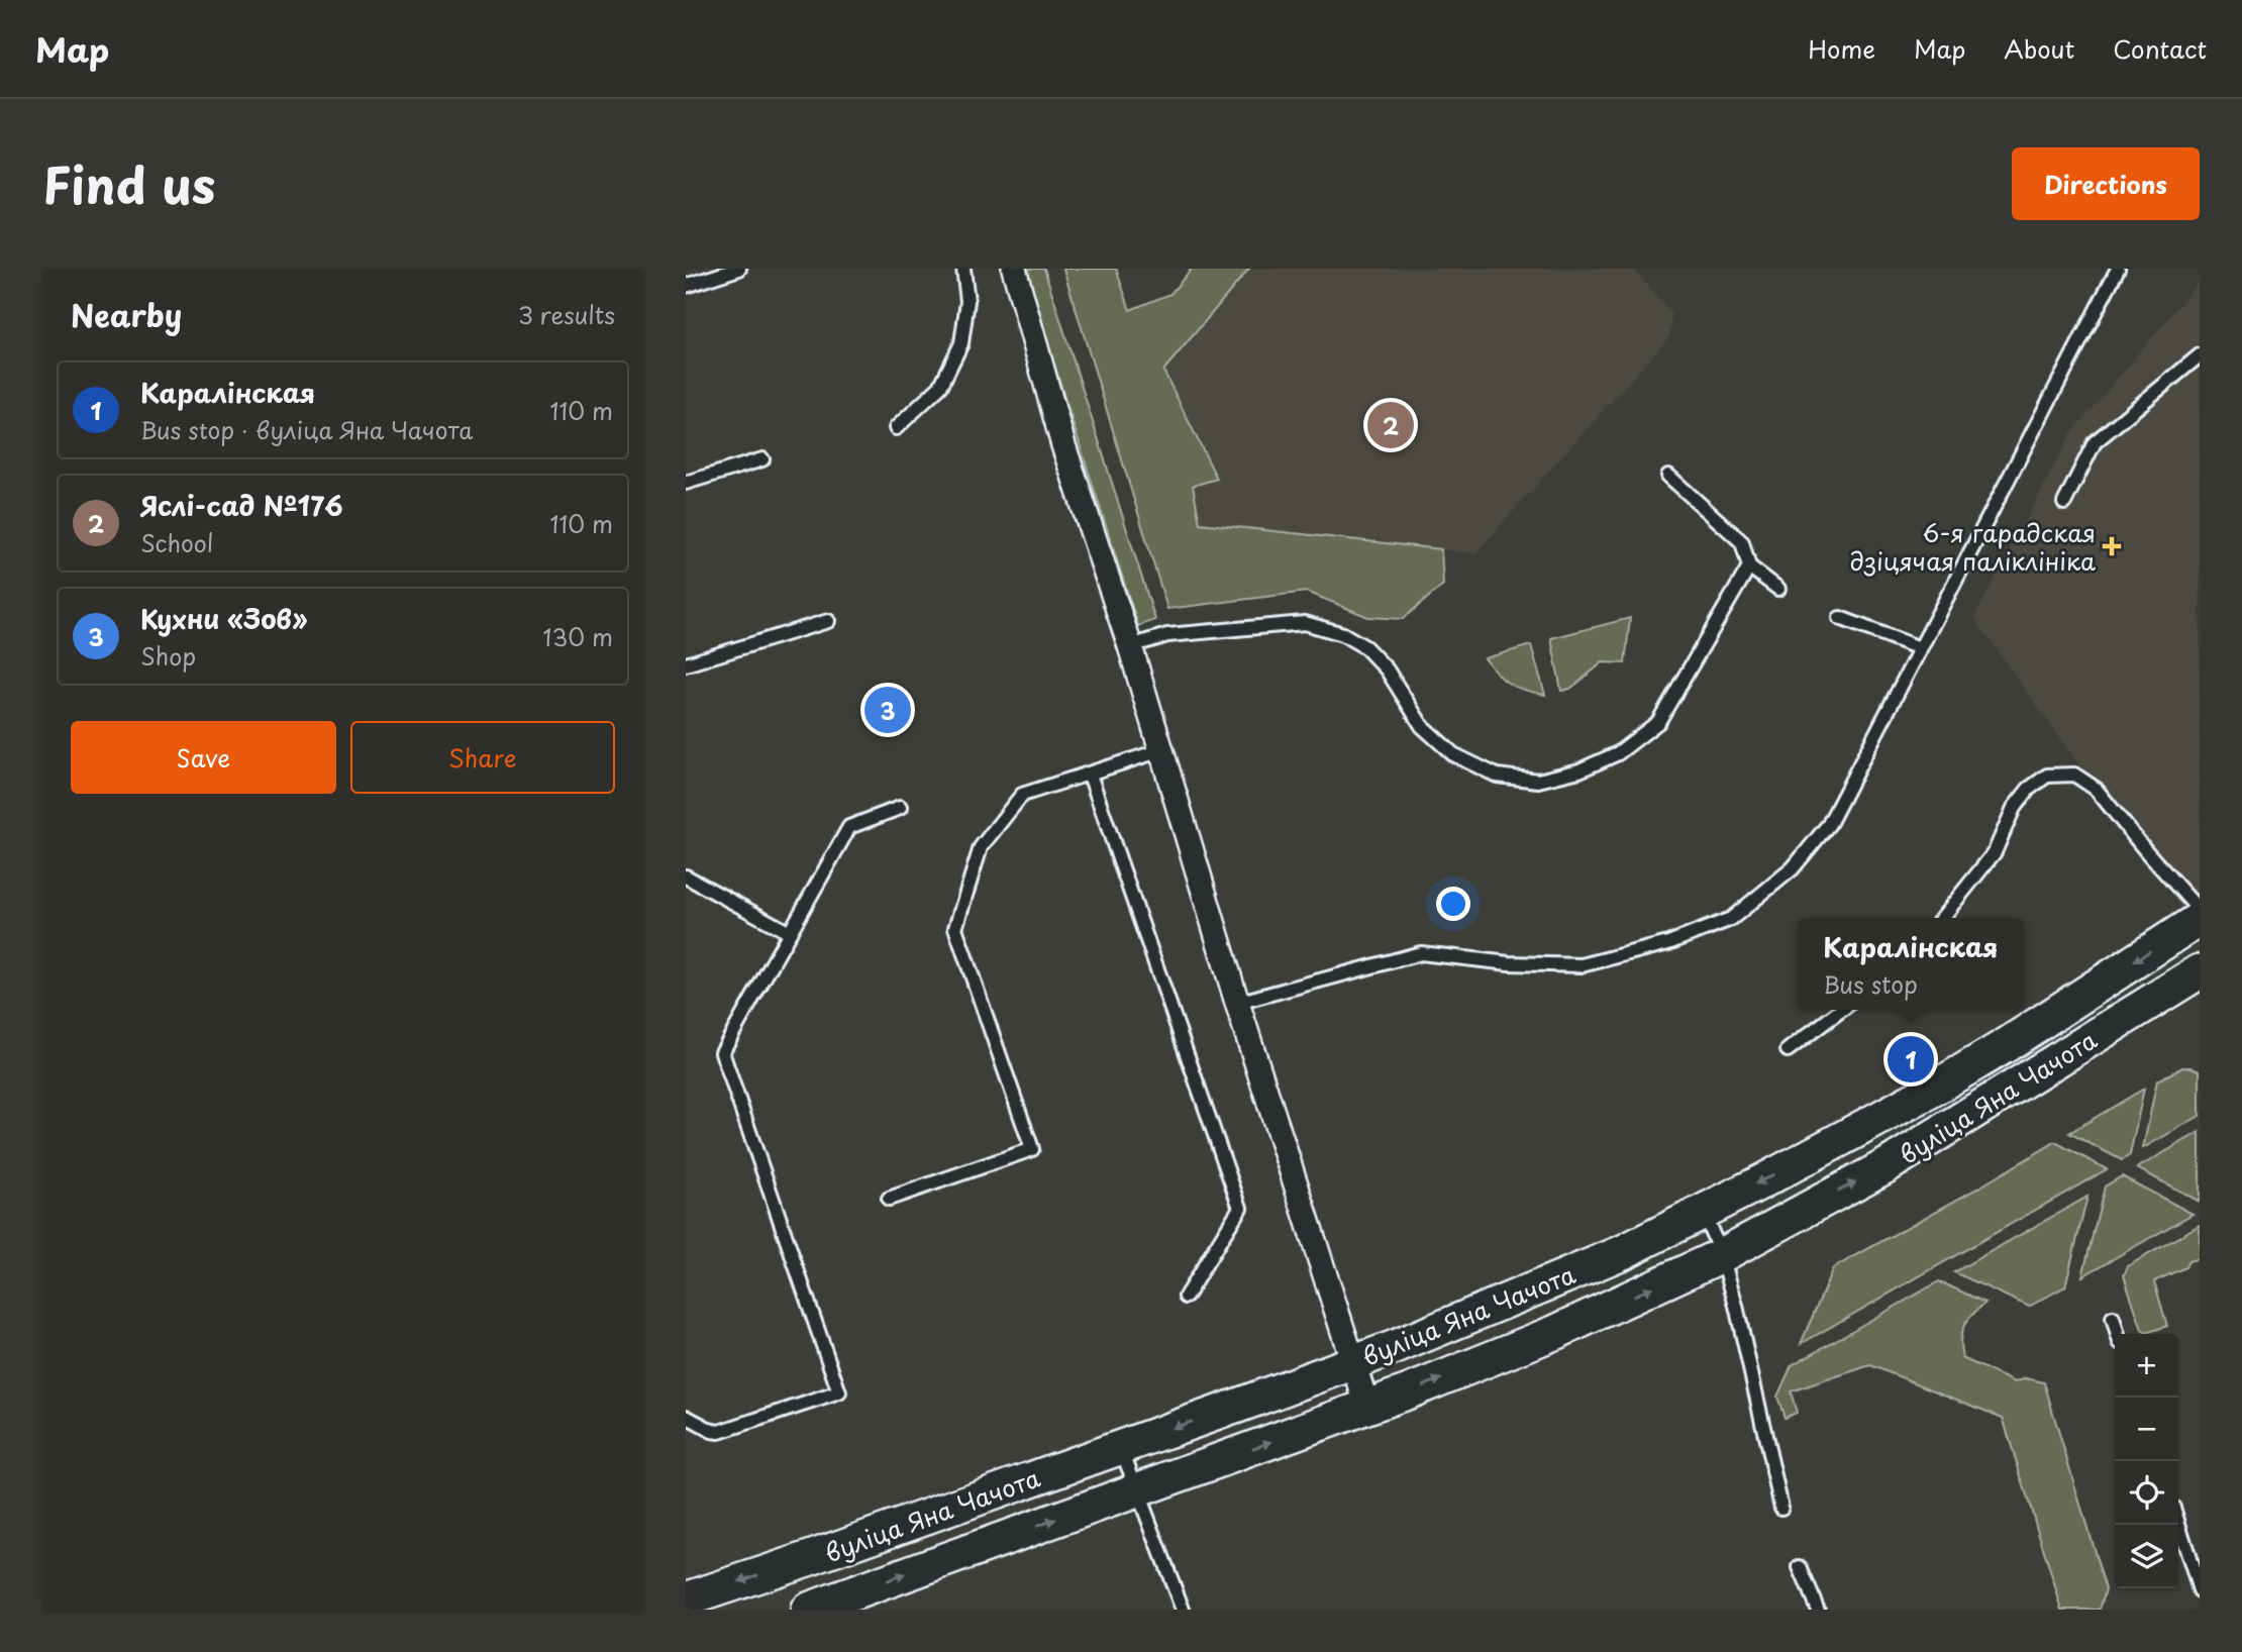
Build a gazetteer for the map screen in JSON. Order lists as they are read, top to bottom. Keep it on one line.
{"streets":{"main road":["вуліца Яна Чачота"]},"places":{"health":["6-я гарадская дзіцячая паліклініка"]},"page":{"header":"Map","nav":["Home","Map","About","Contact"],"title":"Find us","buttons":["Directions",["Save","Share"]],"heading":["Nearby","3 results"],"list":[{"mark":"1","name":"Каралінская","note":"Bus stop · вуліца Яна Чачота","value":"110 m"},{"mark":"2","name":"Яслі-сад №176","note":"School","value":"110 m"},{"mark":"3","name":"Кухни «Зов»","note":"Shop","value":"130 m"}],"pins":["2","3","1"],"popup":["Каралінская","Bus stop"],"map_buttons":["+","−"]}}
